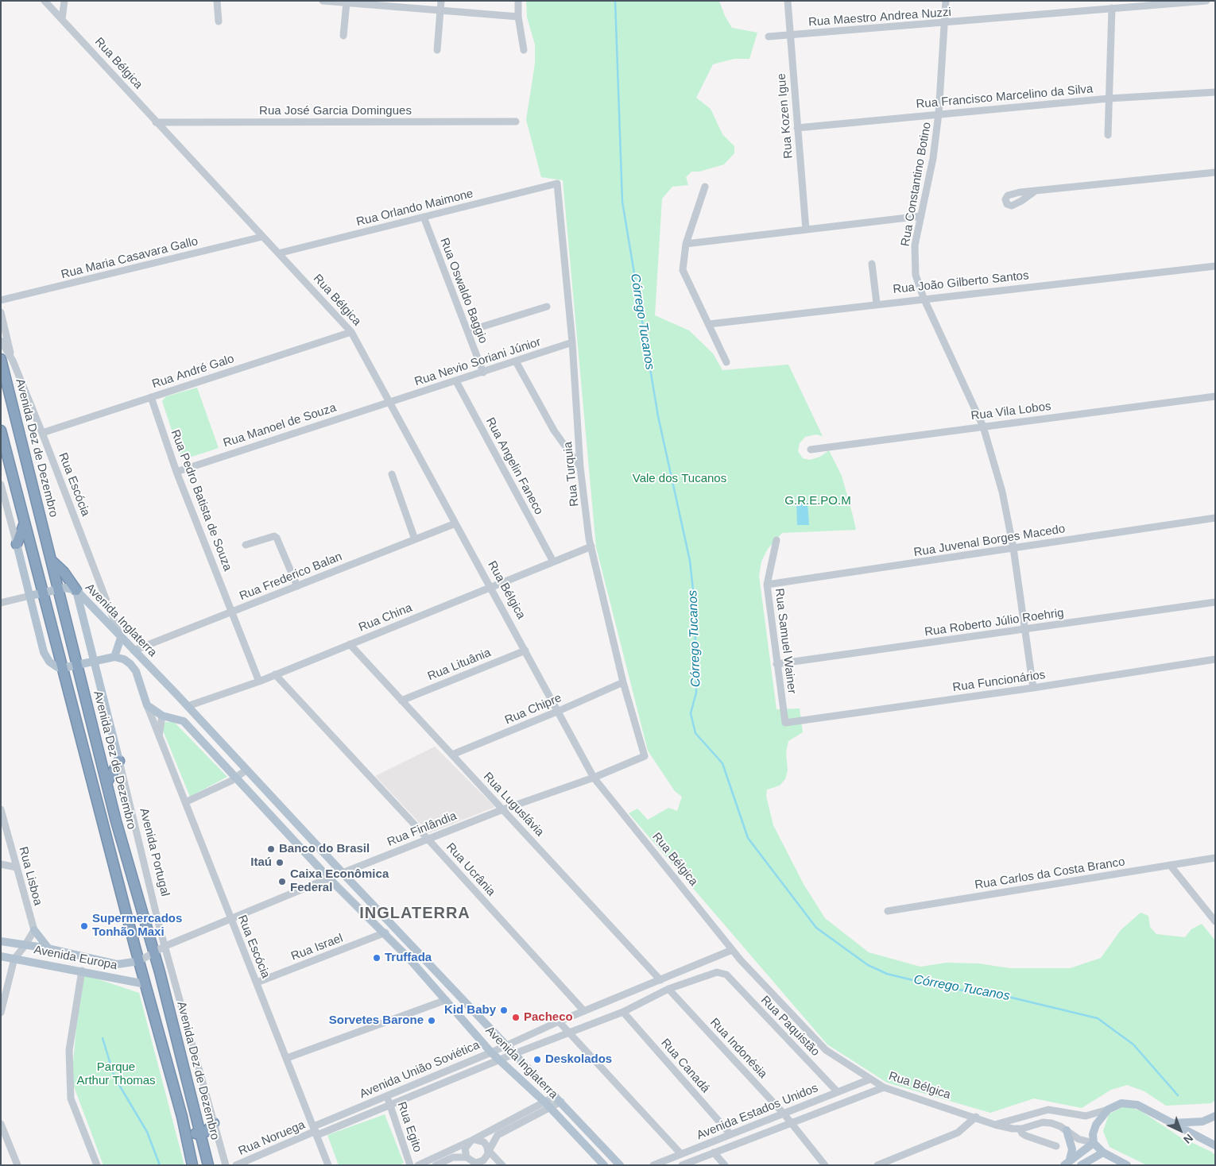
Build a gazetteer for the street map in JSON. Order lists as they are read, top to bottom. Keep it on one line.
{"streets":{"highway":["Avenida Dez de Dezembro"],"main road":["Rua Bélgica","Avenida Inglaterra","Avenida Portugal","Avenida Europa"],"street":["Rua Maestro Andrea Nuzzi","Rua Francisco Marcelino da Silva","Rua José Garcia Domingues","Rua Kozen Igue","Rua Constantino Botino","Rua Orlando Maimone","Rua Maria Casavara Gallo","Rua João Gilberto Santos","Rua Oswaldo Baggio","Rua Nevio Soriani Júnior","Rua André Galo","Rua Vila Lobos","Rua Manoel de Souza","Rua Angelin Faneco","Rua Turquia","Rua Escócia","Rua Pedro Batista de Souza","Rua Juvenal Borges Macedo","Rua Frederico Balan","Rua China","Rua Roberto Júlio Roehrig","Rua Samuel Wainer","Rua Lituânia","Rua Funcionários","Rua Chipre","Rua Luguslávia","Rua Finlândia","Rua Ucrânia","Rua Carlos da Costa Branco","Rua Lisboa","Rua Israel","Rua Paquistão","Rua Indonésia","Rua Canadá","Avenida União Soviética","Avenida Estados Unidos","Rua Egito","Rua Noruega"]},"crossings":[["Rua Maestro Andrea Nuzzi","Rua Kozen Igue"],["Rua Maestro Andrea Nuzzi","Rua Constantino Botino"],["Rua Bélgica","Rua José Garcia Domingues"],["Rua Bélgica","Rua Orlando Maimone"],["Rua Bélgica","Rua Maria Casavara Gallo"],["Rua Bélgica","Rua Nevio Soriani Júnior"],["Rua Bélgica","Rua André Galo"],["Rua Bélgica","Rua Manoel de Souza"],["Rua Bélgica","Rua Frederico Balan"],["Rua Bélgica","Rua China"],["Rua Bélgica","Rua Lituânia"],["Rua Bélgica","Rua Chipre"],["Rua Bélgica","Rua Finlândia"],["Rua Bélgica","Avenida União Soviética"],["Rua Bélgica","Avenida Estados Unidos"],["Rua Francisco Marcelino da Silva","Rua Kozen Igue"],["Rua Francisco Marcelino da Silva","Rua Constantino Botino"],["Rua Constantino Botino","Rua João Gilberto Santos"],["Rua Constantino Botino","Rua Vila Lobos"],["Rua Constantino Botino","Rua Juvenal Borges Macedo"],["Rua Constantino Botino","Rua Roberto Júlio Roehrig"],["Rua Constantino Botino","Rua Funcionários"],["Rua Orlando Maimone","Rua Oswaldo Baggio"],["Rua Orlando Maimone","Rua Turquia"],["Rua Oswaldo Baggio","Rua Nevio Soriani Júnior"],["Rua Nevio Soriani Júnior","Rua Manoel de Souza"],["Rua Nevio Soriani Júnior","Rua Angelin Faneco"],["Rua Nevio Soriani Júnior","Rua Turquia"],["Rua André Galo","Rua Escócia"],["Rua André Galo","Rua Pedro Batista de Souza"],["Rua Manoel de Souza","Rua Pedro Batista de Souza"],["Avenida Dez de Dezembro","Avenida Inglaterra"],["Avenida Dez de Dezembro","Rua Finlândia"],["Avenida Dez de Dezembro","Avenida Europa"],["Rua Angelin Faneco","Rua China"],["Rua Turquia","Rua China"],["Rua Turquia","Rua Chipre"],["Rua Turquia","Rua Finlândia"],["Rua Escócia","Avenida Inglaterra"],["Rua Escócia","Rua Finlândia"],["Rua Escócia","Rua Israel"],["Rua Escócia","Avenida União Soviética"],["Rua Escócia","Rua Noruega"],["Rua Pedro Batista de Souza","Rua Frederico Balan"],["Rua Pedro Batista de Souza","Rua China"],["Rua Juvenal Borges Macedo","Rua Samuel Wainer"],["Rua Frederico Balan","Avenida Inglaterra"],["Rua China","Avenida Inglaterra"],["Rua China","Rua Luguslávia"],["Rua China","Rua Ucrânia"],["Avenida Inglaterra","Rua Finlândia"],["Avenida Inglaterra","Avenida Portugal"],["Avenida Inglaterra","Rua Israel"],["Avenida Inglaterra","Avenida União Soviética"],["Rua Roberto Júlio Roehrig","Rua Samuel Wainer"],["Rua Samuel Wainer","Rua Funcionários"],["Rua Lituânia","Rua Luguslávia"],["Rua Chipre","Rua Luguslávia"],["Rua Luguslávia","Rua Finlândia"],["Rua Luguslávia","Avenida União Soviética"],["Rua Finlândia","Avenida Portugal"],["Rua Finlândia","Rua Ucrânia"],["Rua Finlândia","Avenida Europa"],["Rua Ucrânia","Avenida União Soviética"],["Rua Paquistão","Avenida União Soviética"],["Rua Paquistão","Avenida Estados Unidos"],["Rua Indonésia","Avenida União Soviética"],["Rua Indonésia","Avenida Estados Unidos"],["Rua Canadá","Avenida União Soviética"],["Rua Canadá","Avenida Estados Unidos"],["Avenida União Soviética","Rua Egito"],["Avenida União Soviética","Rua Noruega"]],"districts":["INGLATERRA"],"water":["Córrego Tucanos"],"parks":["Vale dos Tucanos","G.R.E.PO.M","Parque Arthur Thomas"],"places":["Banco do Brasil","Itaú","Caixa Econômica Federal","Supermercados Tonhão Maxi","Truffada","Kid Baby","Pacheco","Sorvetes Barone","Deskolados"],"north":"bottom right"}
